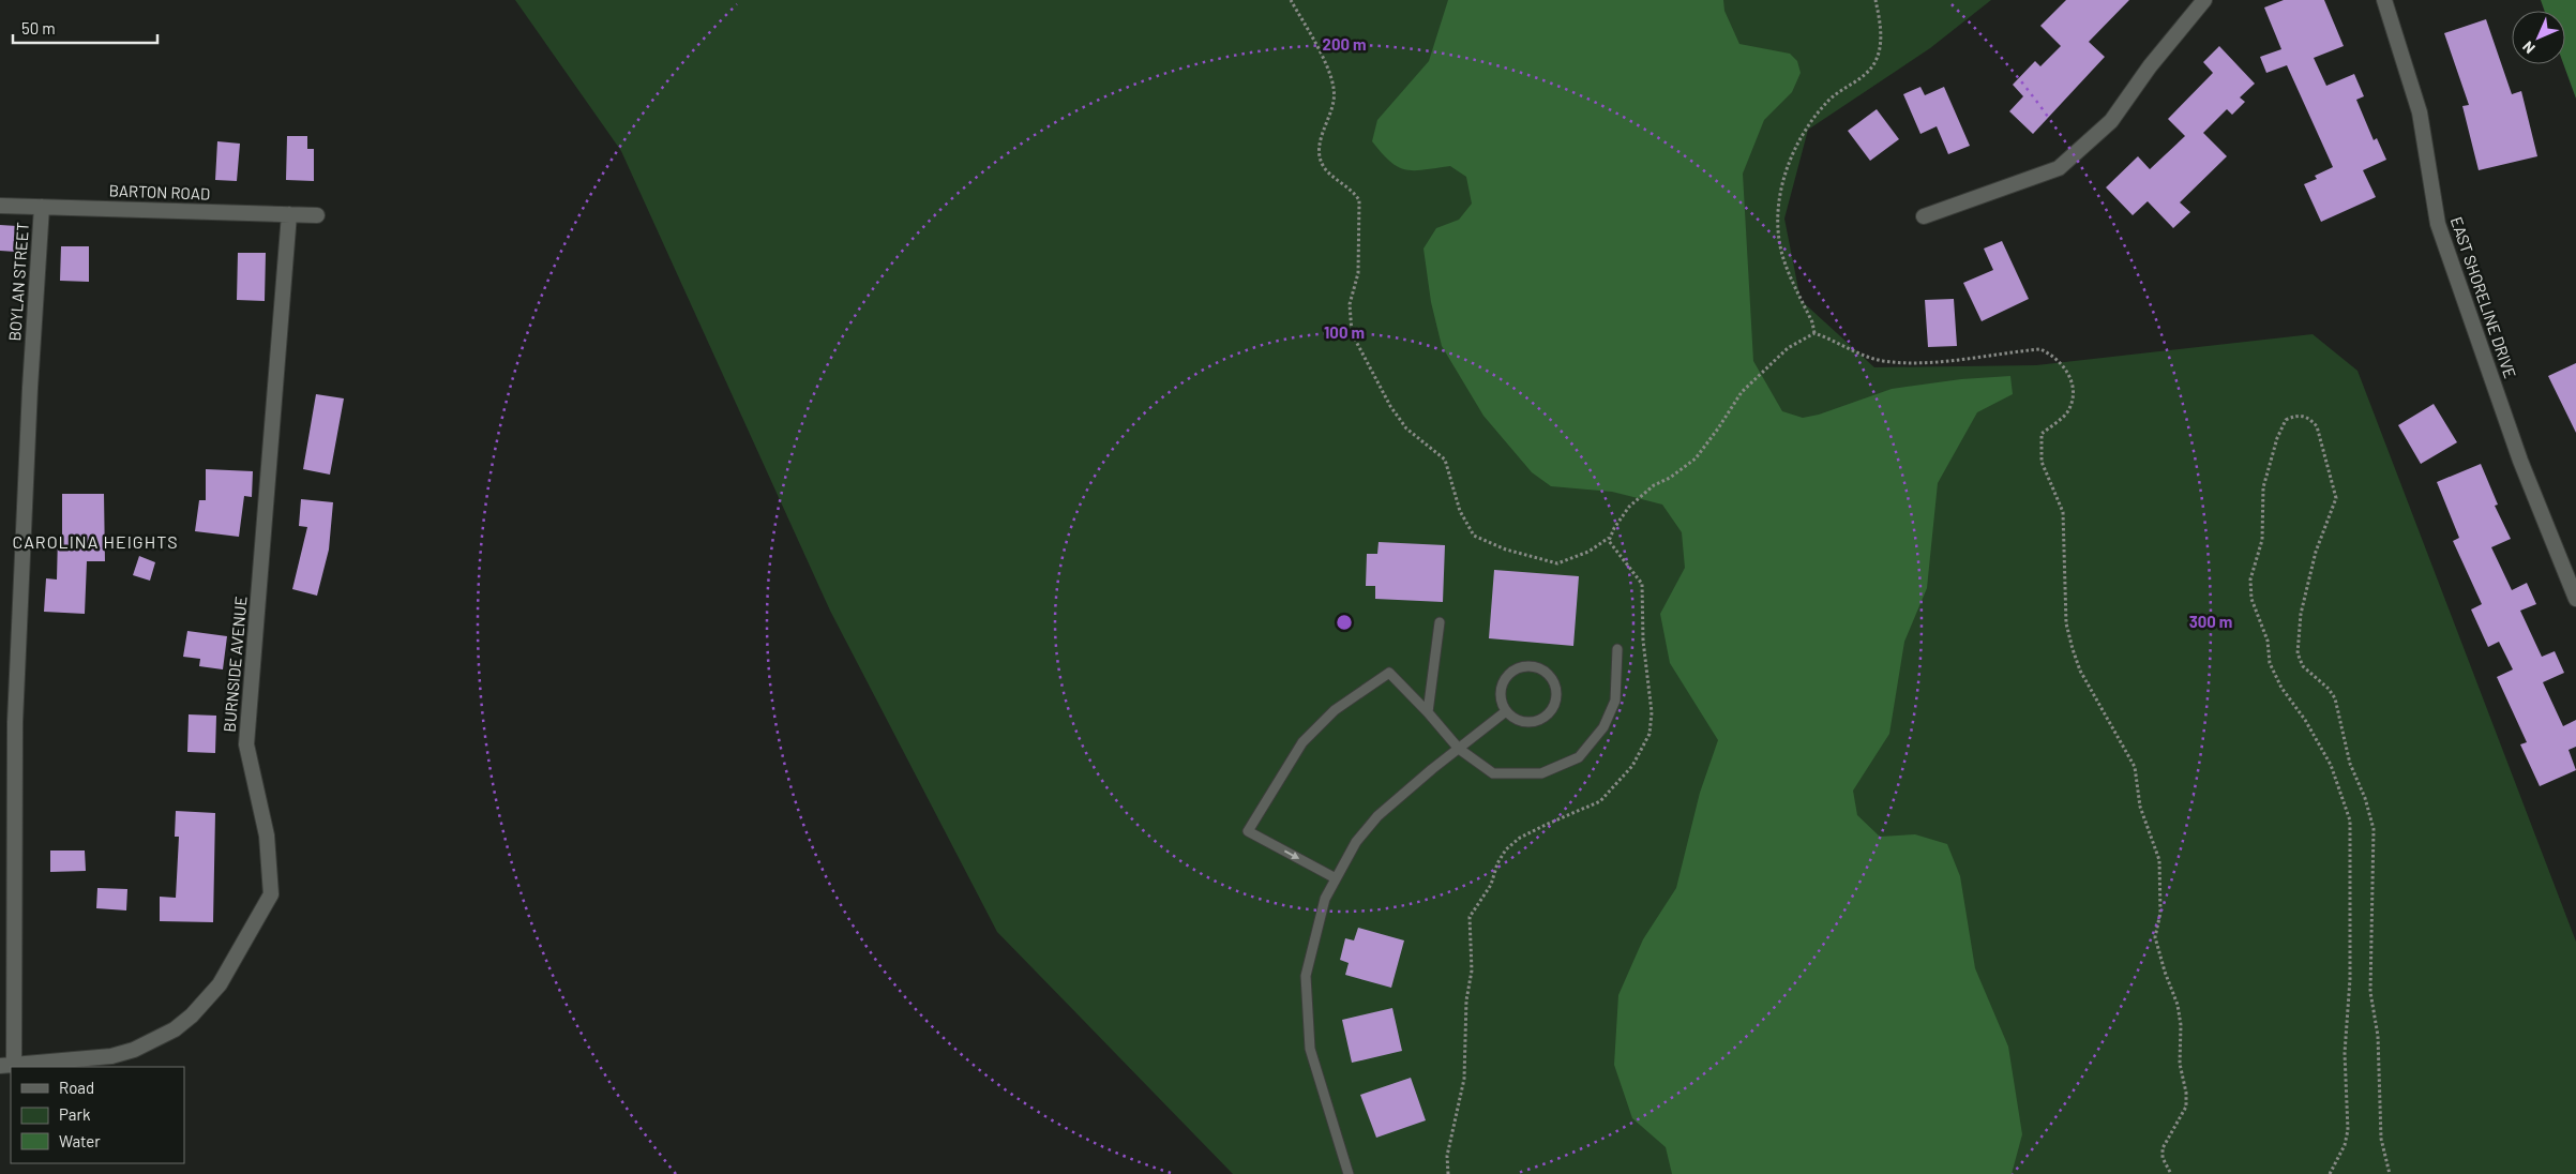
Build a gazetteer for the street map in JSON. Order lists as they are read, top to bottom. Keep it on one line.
{"streets":{"street":["BARTON ROAD","BOYLAN STREET","EAST SHORELINE DRIVE","BURNSIDE AVENUE"]},"crossings":[["BARTON ROAD","BOYLAN STREET"],["BARTON ROAD","BURNSIDE AVENUE"],["BOYLAN STREET","BURNSIDE AVENUE"]],"districts":["CAROLINA HEIGHTS"],"legend":["Road","Park","Water"],"scale_bar":"50 m","north":"bottom left","rings":["200 m","100 m","300 m"]}
